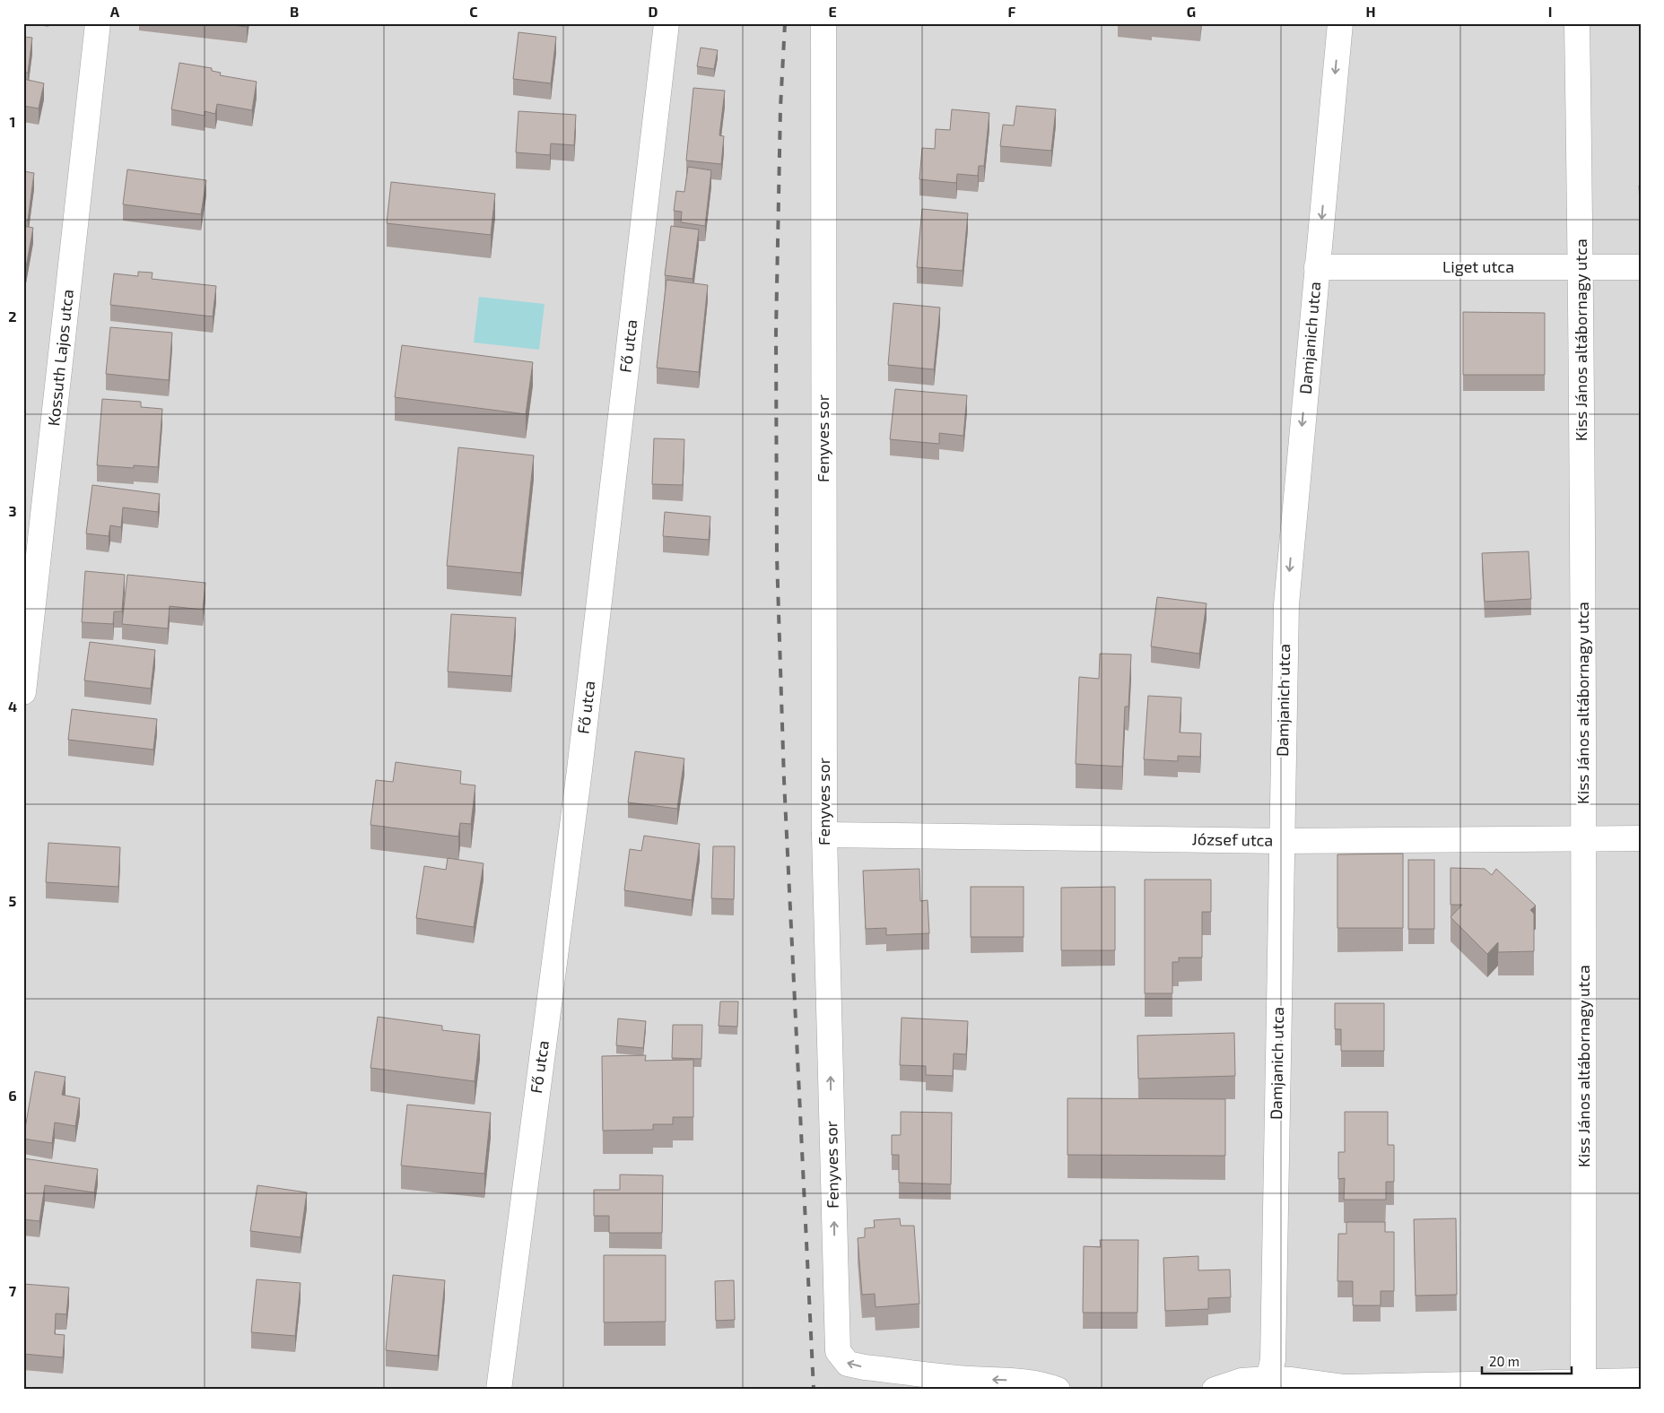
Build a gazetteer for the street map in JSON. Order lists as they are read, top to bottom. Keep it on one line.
{"streets":{"street":["Liget utca","Damjanich utca","Kiss János altábornagy utca","Fő utca","Kossuth Lajos utca","Fenyves sor","József utca"]},"crossings":[["Liget utca","Damjanich utca"],["Liget utca","Kiss János altábornagy utca"],["Damjanich utca","József utca"],["Kiss János altábornagy utca","József utca"],["Fenyves sor","József utca"]],"one_way":["Damjanich utca","Fenyves sor"],"scale_bar":"20 m","grid":{"columns":["A","B","C","D","E","F","G","H","I"],"rows":["1","2","3","4","5","6","7"]}}
